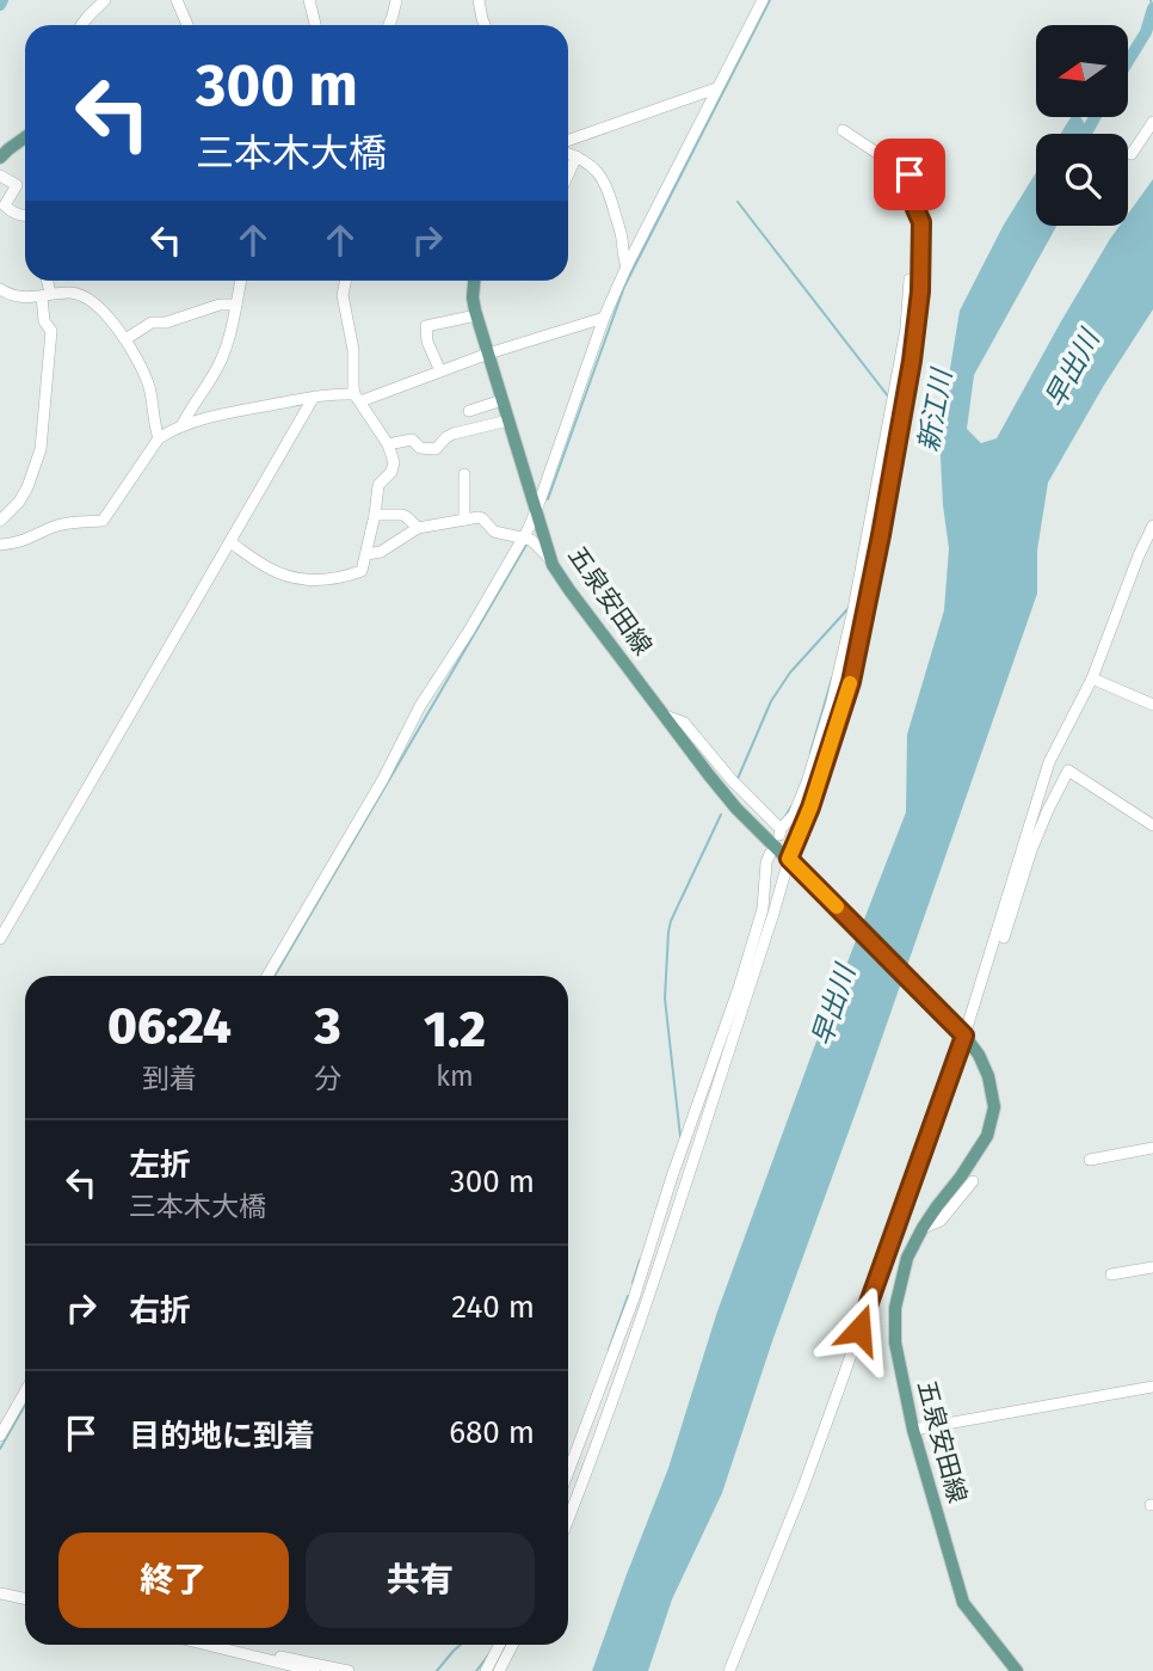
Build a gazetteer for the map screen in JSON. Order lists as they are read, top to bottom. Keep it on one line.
{"streets":{"main road":["五泉安田線"]},"water":["早出川","新江川"],"north":"left","page":{"turn":["300 m","三本木大橋"],"eta":["06:24","到着","3","分","1.2","km"],"list":[{"name":"左折","note":"三本木大橋","value":"300 m"},{"name":"右折","value":"240 m"},{"name":"目的地に到着","value":"680 m"}],"buttons":["終了","共有"]}}
